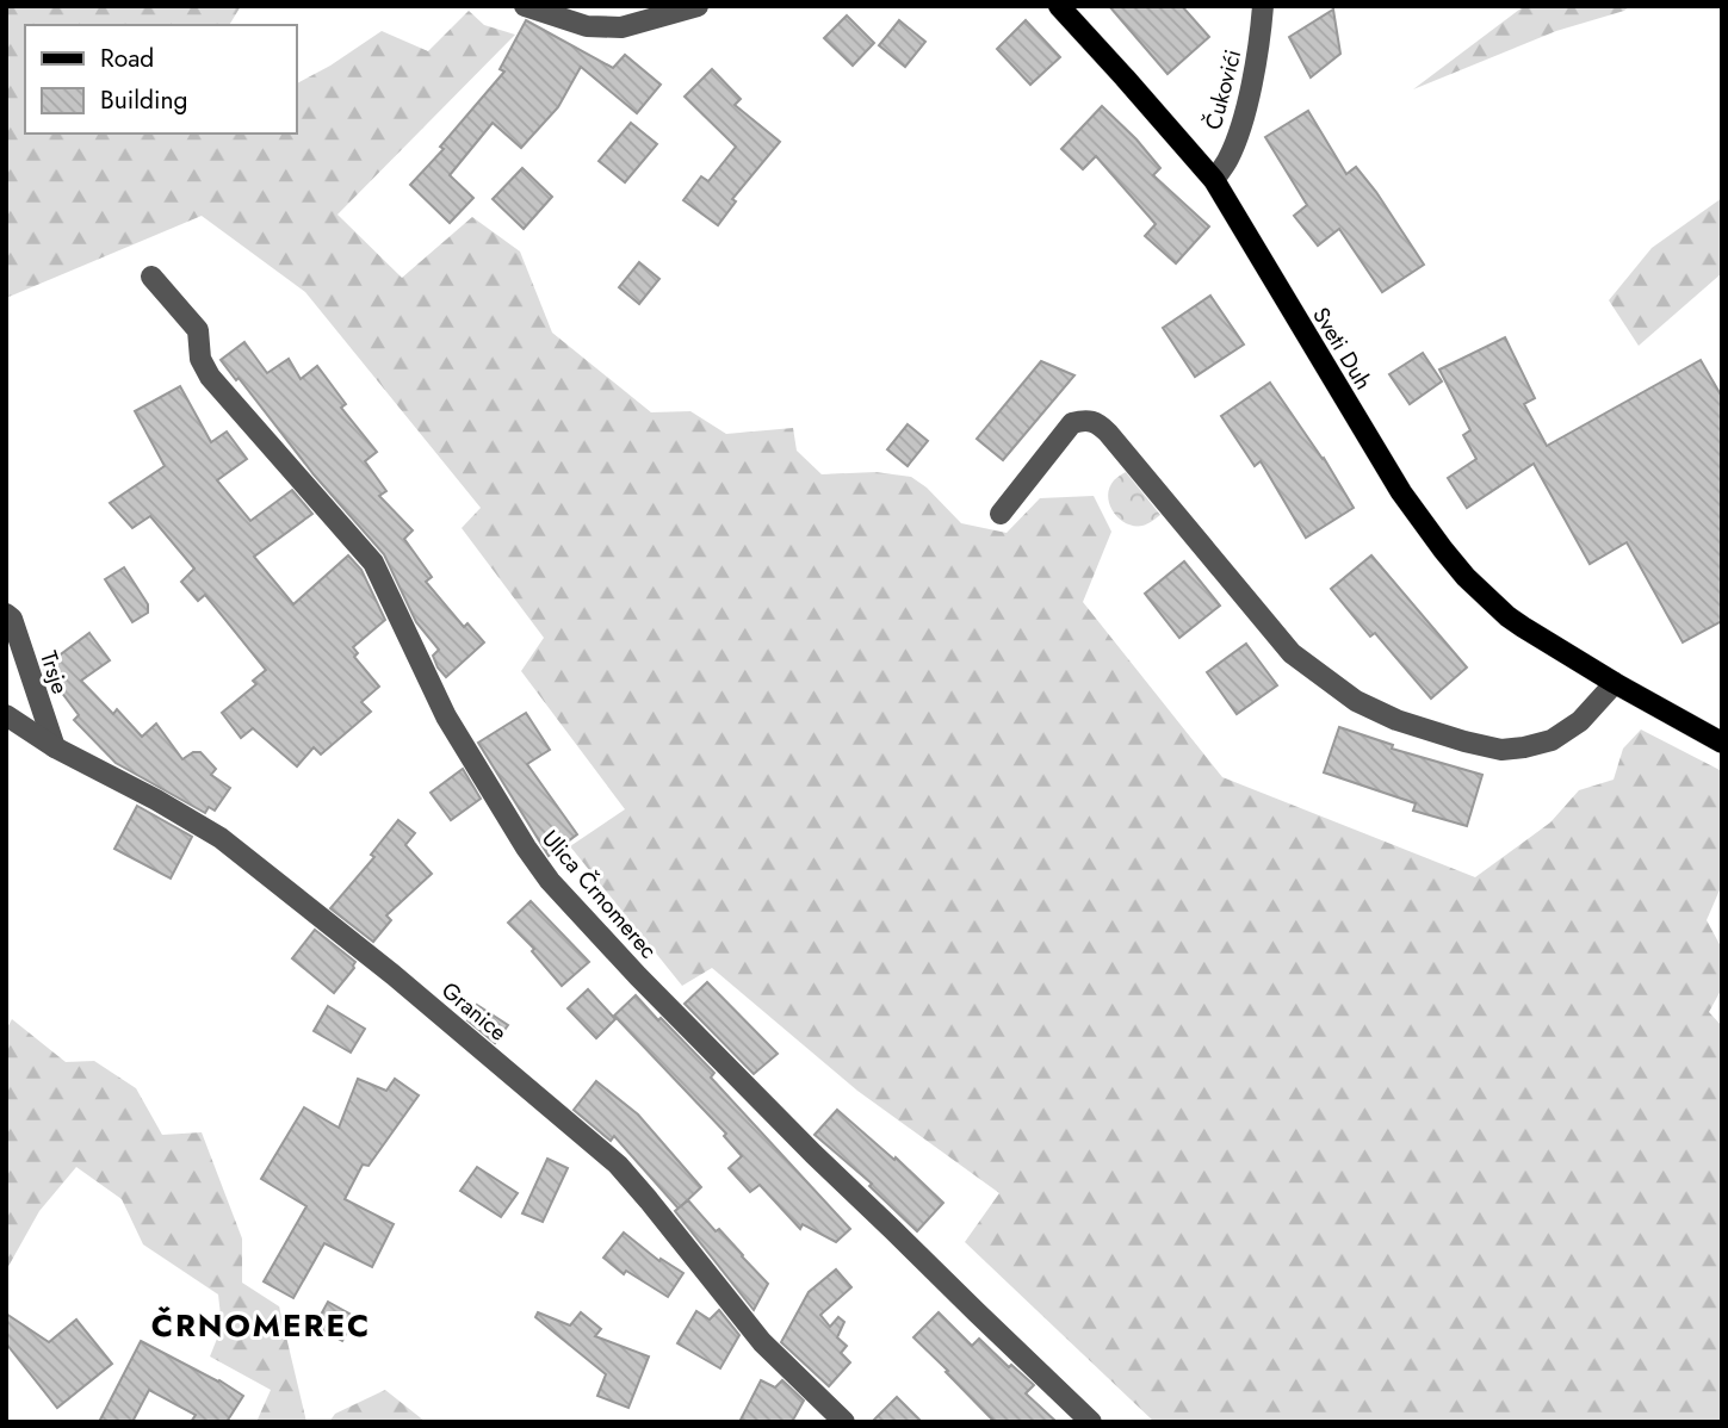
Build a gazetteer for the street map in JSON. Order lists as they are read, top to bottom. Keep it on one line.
{"streets":{"main road":["Sveti Duh"],"street":["Čukovići","Trsje","Ulica Črnomerec","Granice"]},"crossings":[["Čukovići","Sveti Duh"],["Trsje","Granice"]],"districts":["ČRNOMEREC"],"legend":["Road","Building"]}
